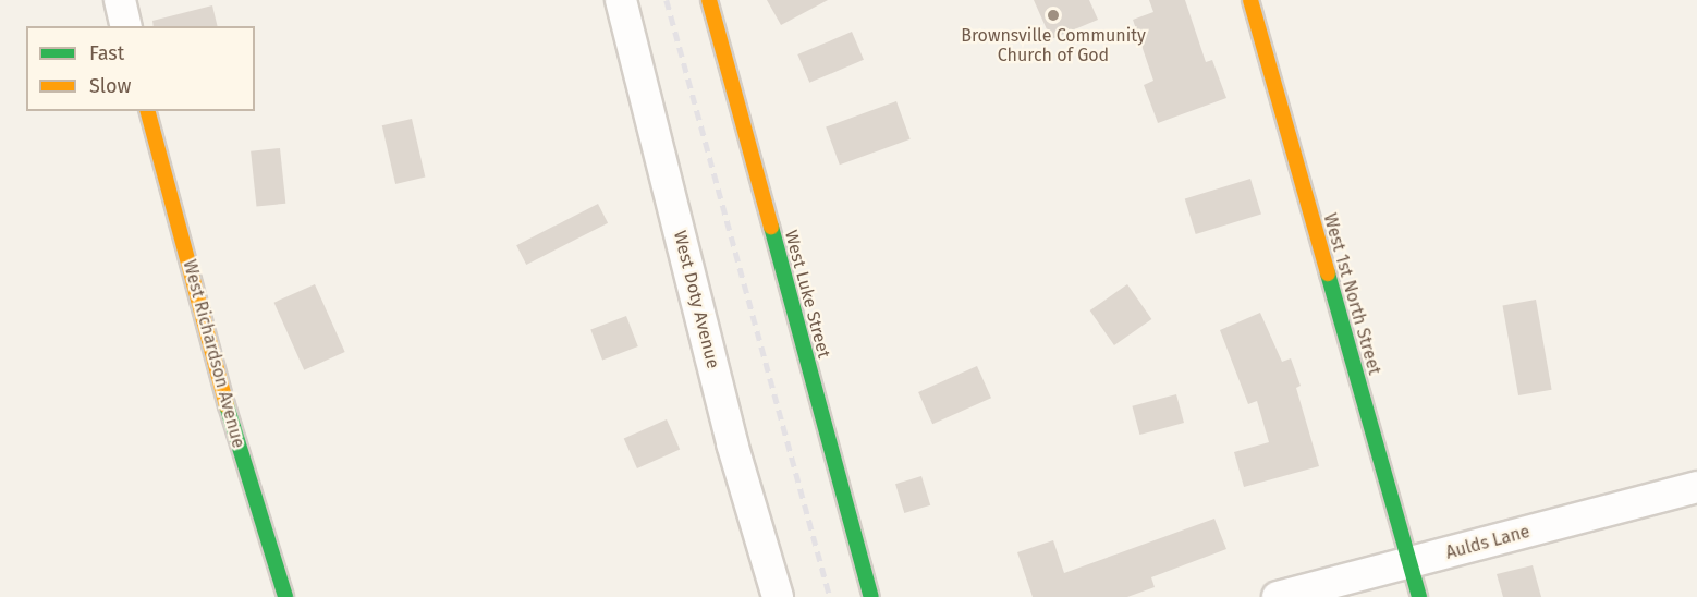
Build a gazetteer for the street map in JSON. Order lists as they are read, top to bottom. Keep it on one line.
{"streets":{"street":["West Luke Street","West 1st North Street","West Doty Avenue","West Richardson Avenue","Aulds Lane"]},"crossings":[["West 1st North Street","Aulds Lane"]],"places":["Brownsville Community Church of God"],"legend":["Fast","Slow"]}
